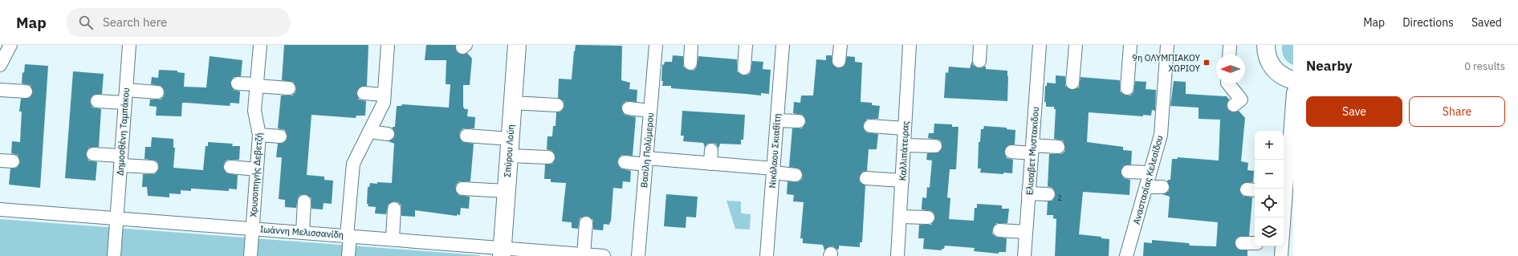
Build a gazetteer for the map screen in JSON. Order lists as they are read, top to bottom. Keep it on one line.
{"streets":{"street":["Δημοσθένη Ταμπάκου","Βασίλη Πολύμερου","Σπύρου Λούη","Νικόλαου Σκιαθίτη","Καλλιπάτειρας","Ελισαβετ Μυστακιδου","Χρυσοπηγής Δεβετζή","Αναστασίας Κελεσίδου","Ιωάννη Μελισσανίδη"]},"crossings":[["Δημοσθένη Ταμπάκου","Ιωάννη Μελισσανίδη"],["Σπύρου Λούη","Ιωάννη Μελισσανίδη"],["Χρυσοπηγής Δεβετζή","Ιωάννη Μελισσανίδη"]],"places":{"transit":["9η ΟΛΥΜΠΙΑΚΟΥ ΧΩΡΙΟΥ"]},"house_numbers":["2"],"north":"left","page":{"header":"Map","search":"Search here","nav":["Map","Directions","Saved"],"heading":["Nearby","0 results"],"buttons":["Save","Share"],"map_buttons":["+","−"]}}
